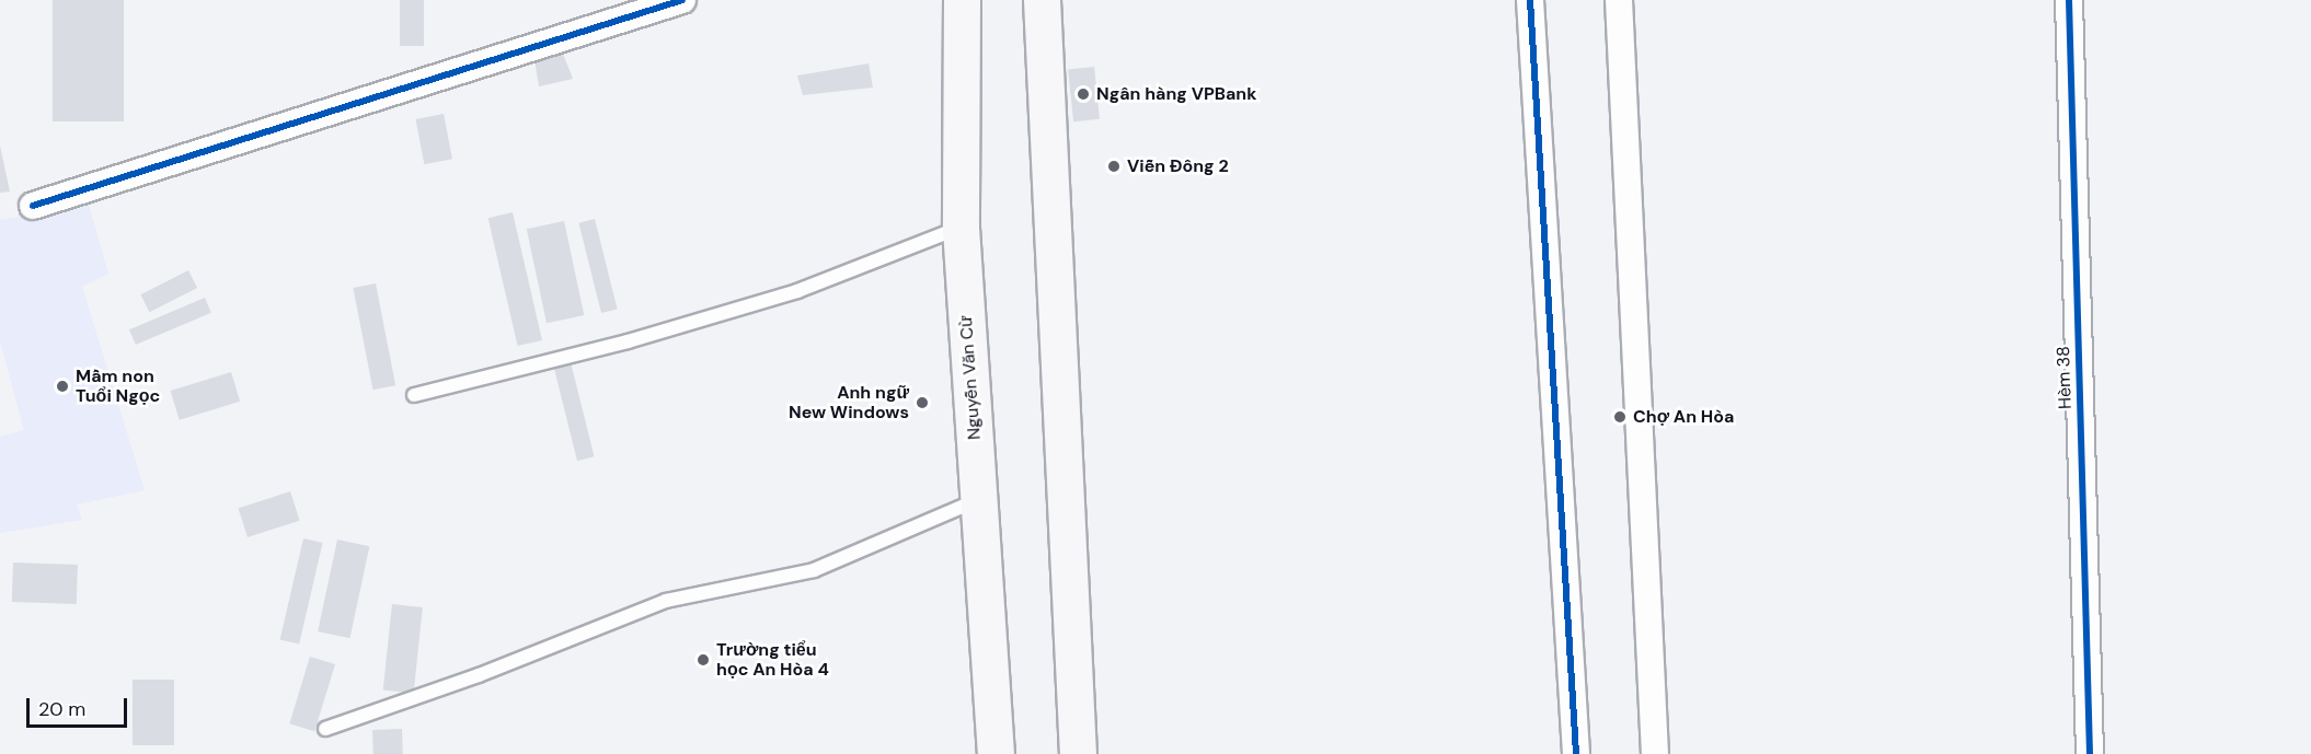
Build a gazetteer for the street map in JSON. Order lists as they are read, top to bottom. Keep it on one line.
{"streets":{"main road":["Nguyễn Văn Cừ"],"street":["Hèm 38"]},"places":["Ngân hàng VPBank","Viễn Đông 2","Mầm non Tuổi Ngọc","Anh ngữ New Windows","Chợ An Hòa","Trường tiểu học An Hòa 4"],"scale_bar":"20 m"}
